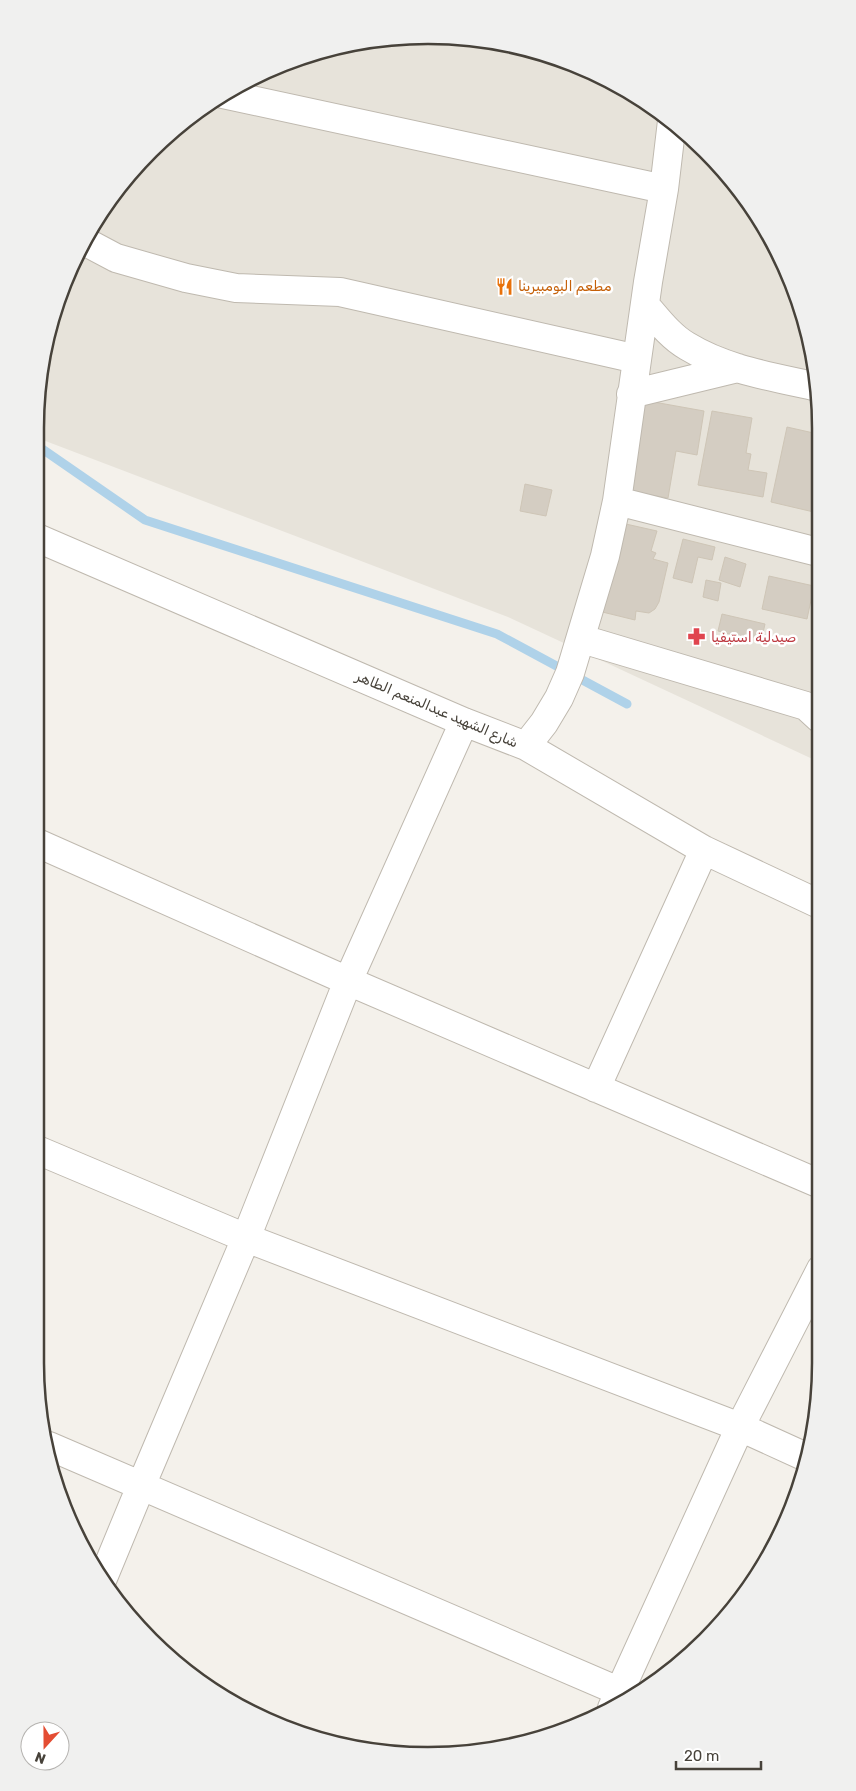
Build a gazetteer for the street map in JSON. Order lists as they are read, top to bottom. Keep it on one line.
{"streets":{"street":["شارع الشهيد عبدالمنعم الطاهر"]},"places":{"restaurant":["مطعم البومبيرينا"],"pharmacy":["صيدلية استيفيا"]},"scale_bar":"20 m","north":"bottom"}
